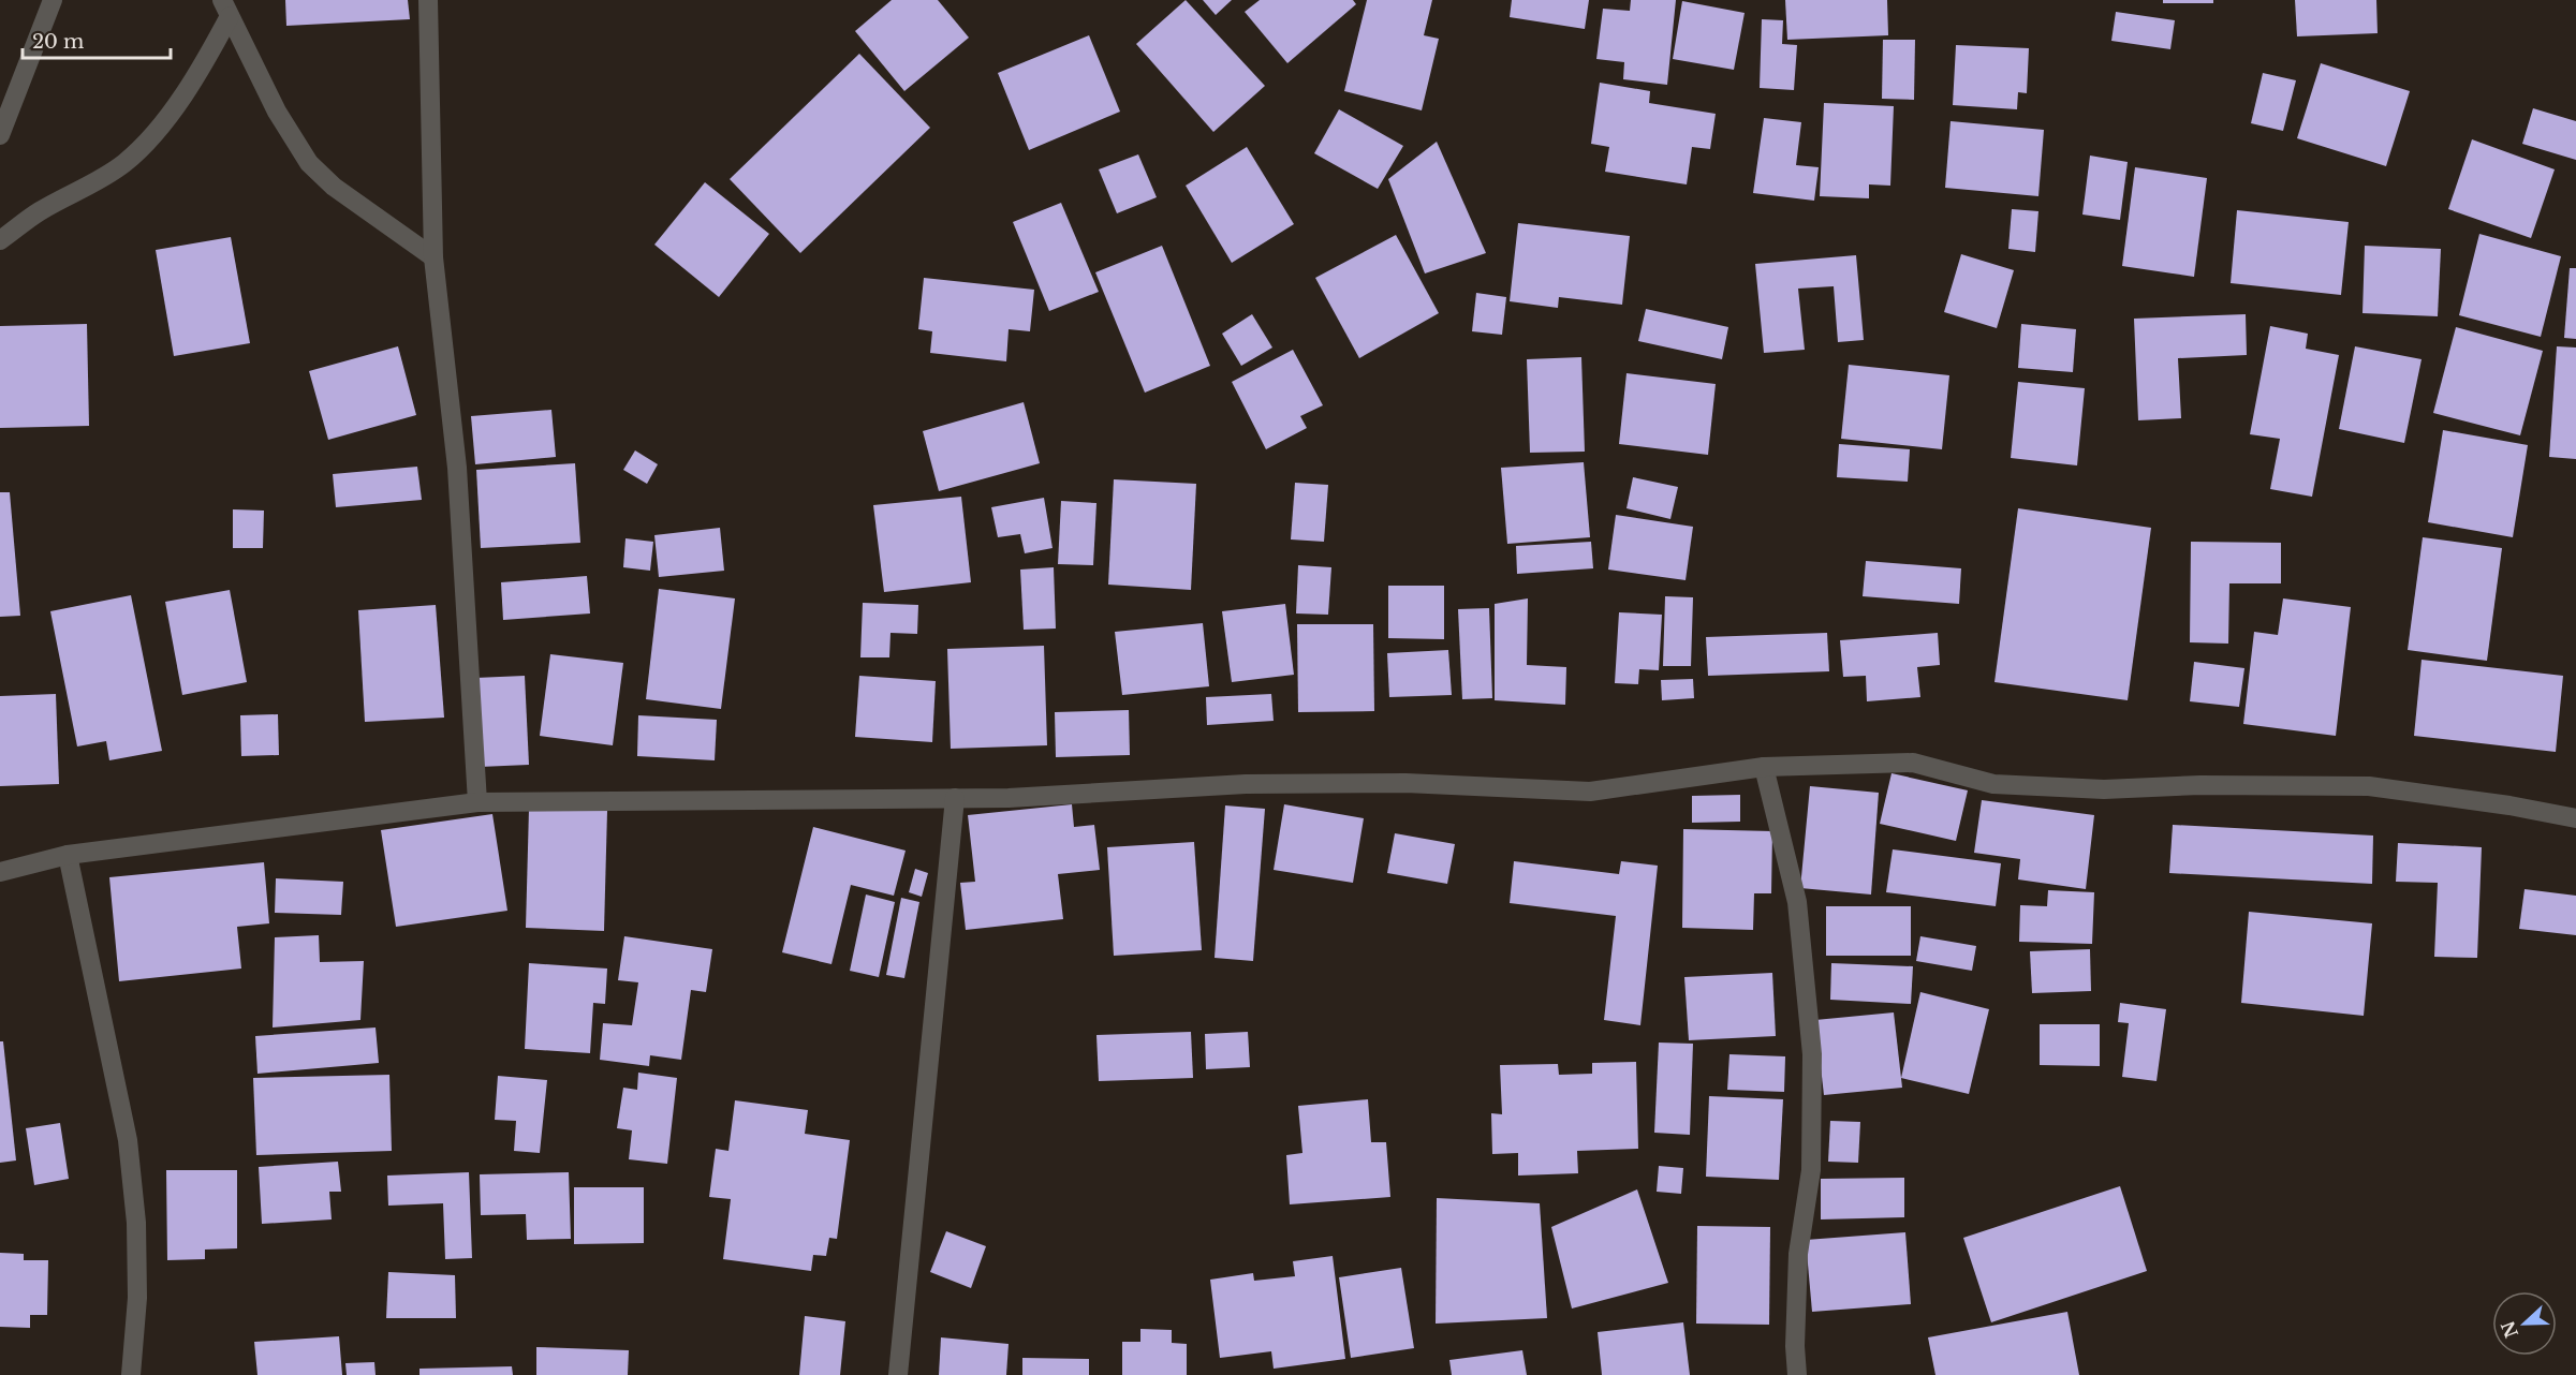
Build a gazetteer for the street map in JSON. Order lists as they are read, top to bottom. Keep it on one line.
{"scale_bar":"20 m","north":"left"}
